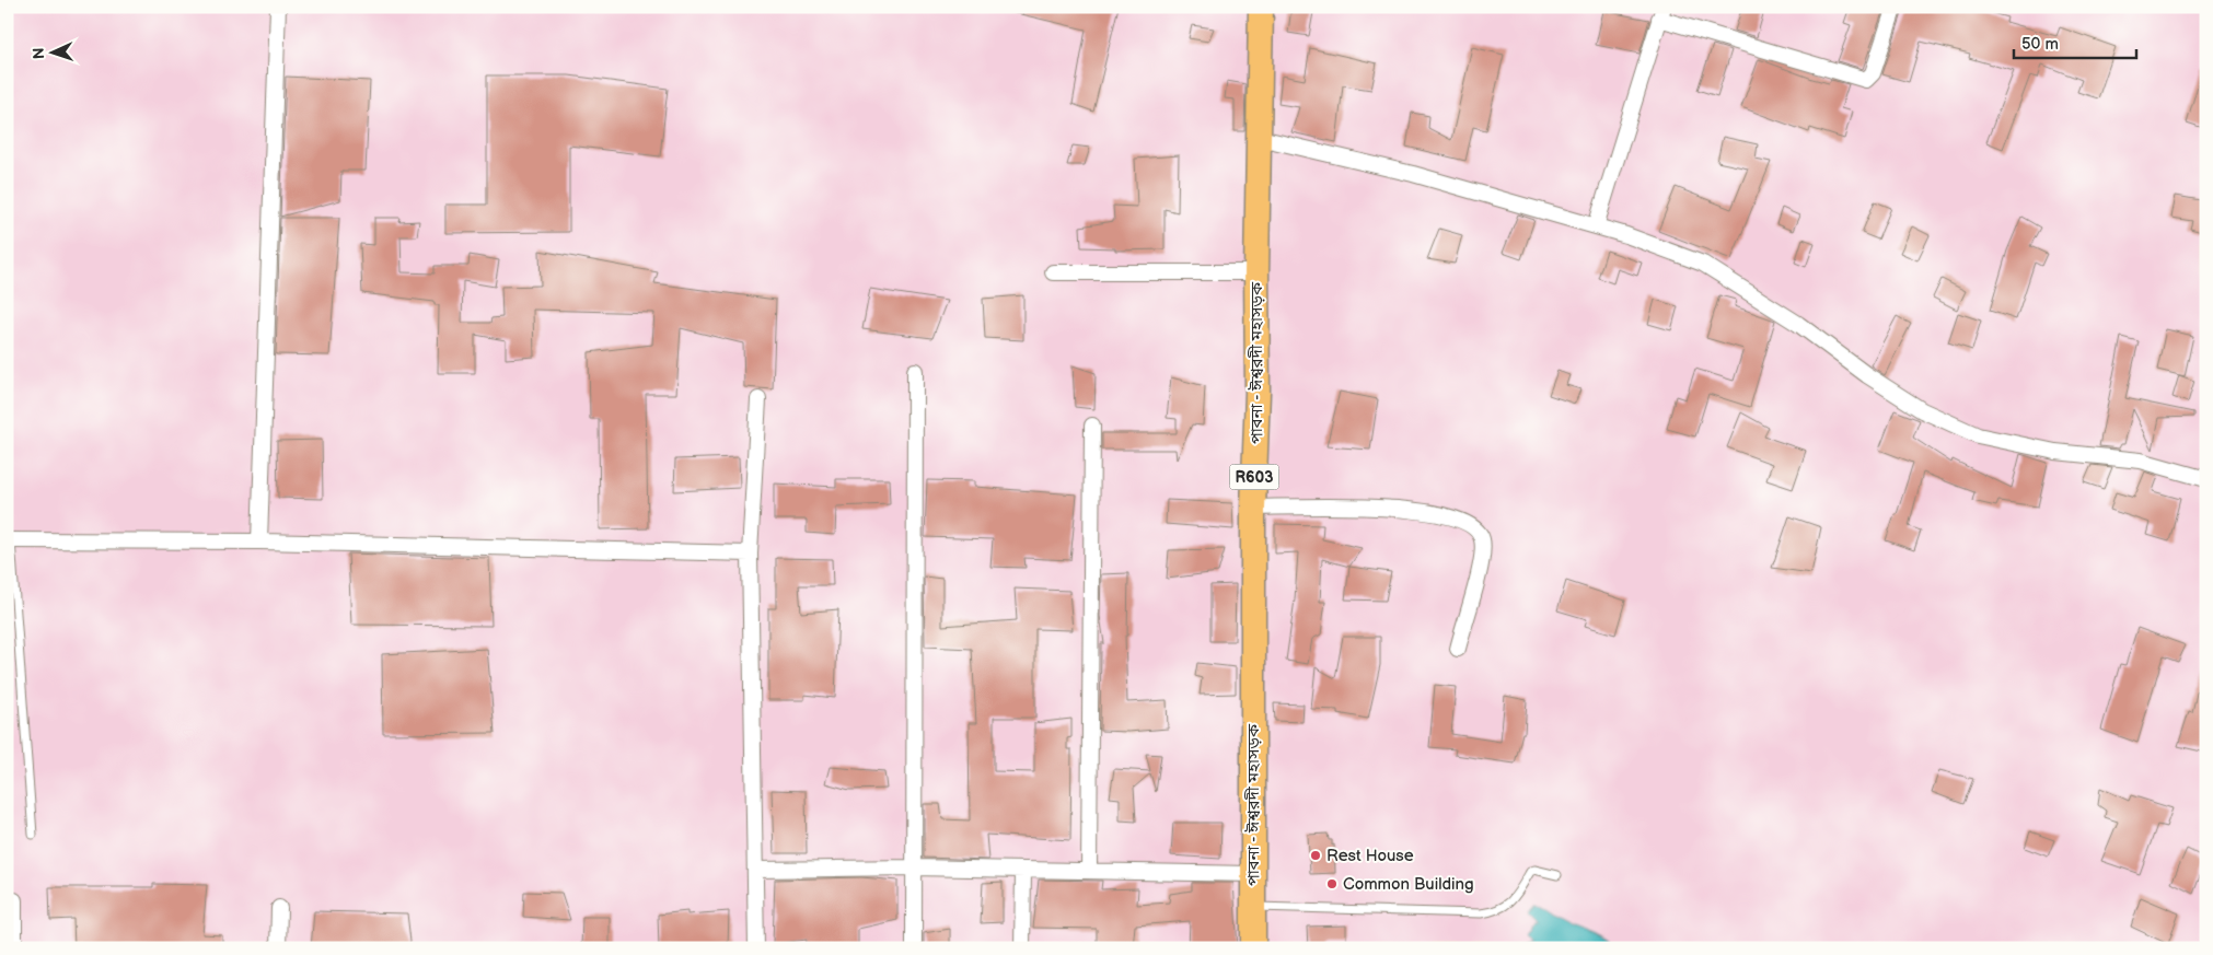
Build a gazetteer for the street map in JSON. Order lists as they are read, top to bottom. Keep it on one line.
{"streets":{"main road":["পাবনা - ঈশ্বরদী মহাসড়ক","R603"]},"places":["Rest House","Common Building"],"scale_bar":"50 m","north":"left"}
